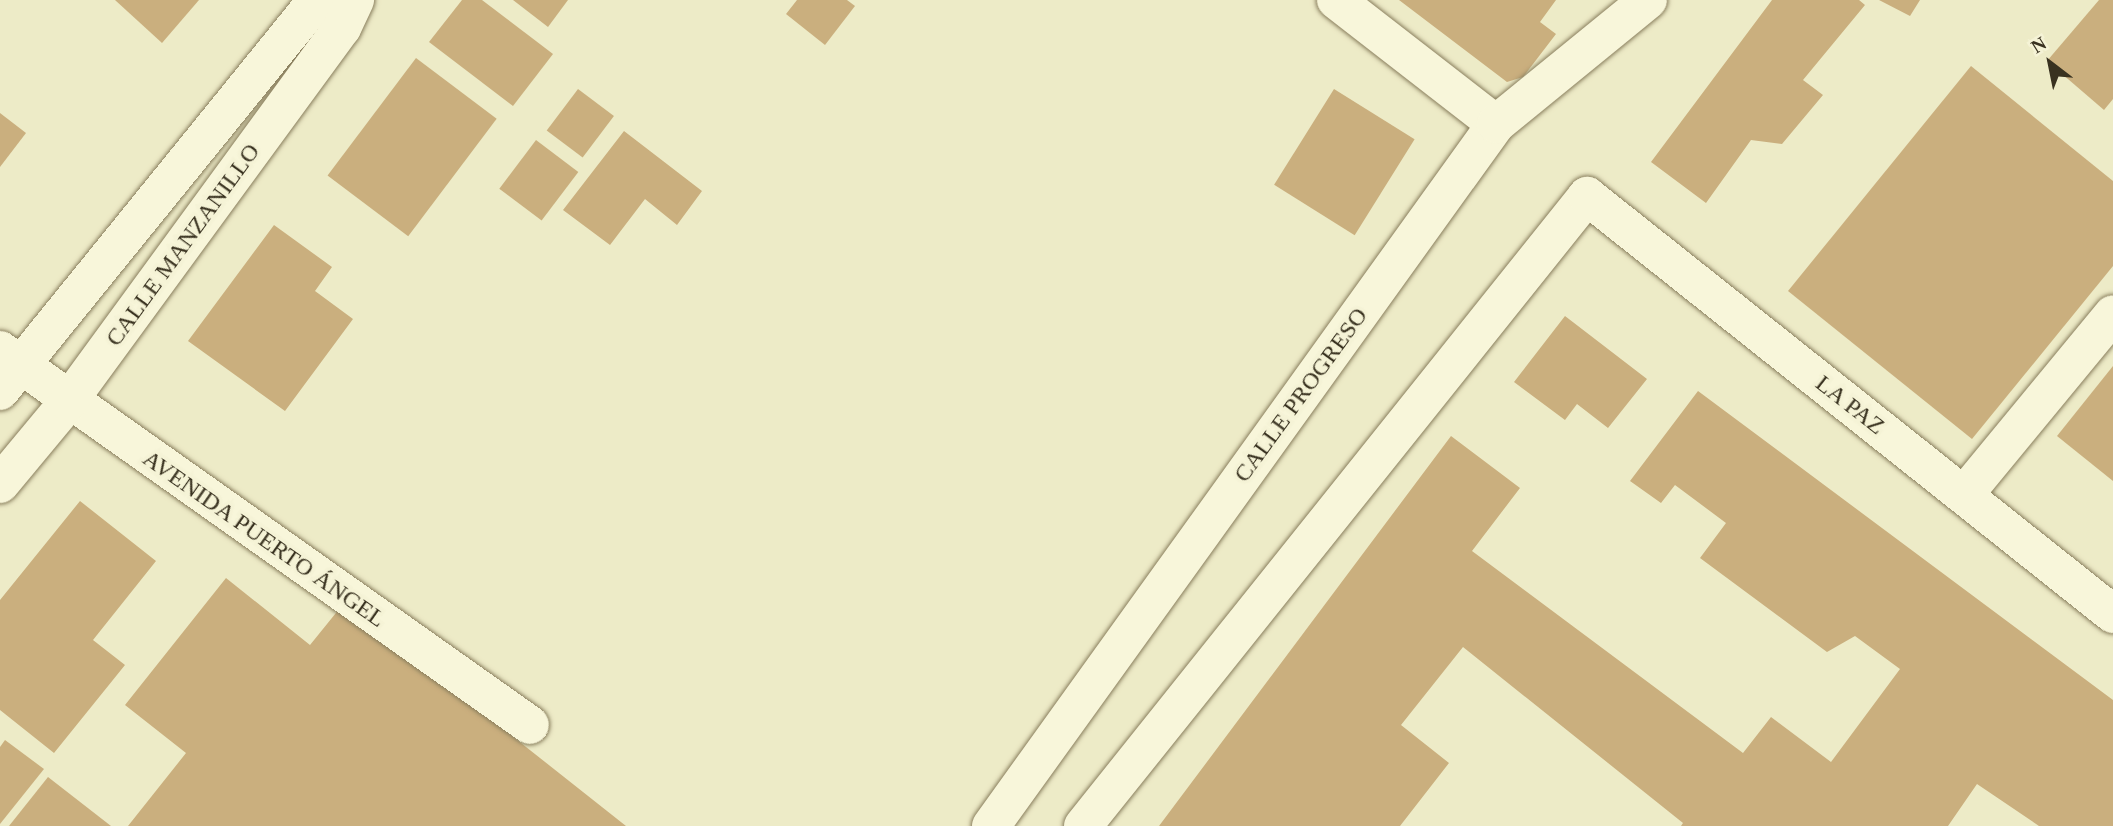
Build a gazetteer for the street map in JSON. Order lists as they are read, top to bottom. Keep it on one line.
{"streets":{"street":["CALLE MANZANILLO","CALLE PROGRESO","LA PAZ","AVENIDA PUERTO ÁNGEL"]},"crossings":[["CALLE MANZANILLO","AVENIDA PUERTO ÁNGEL"]],"north":"top left"}
